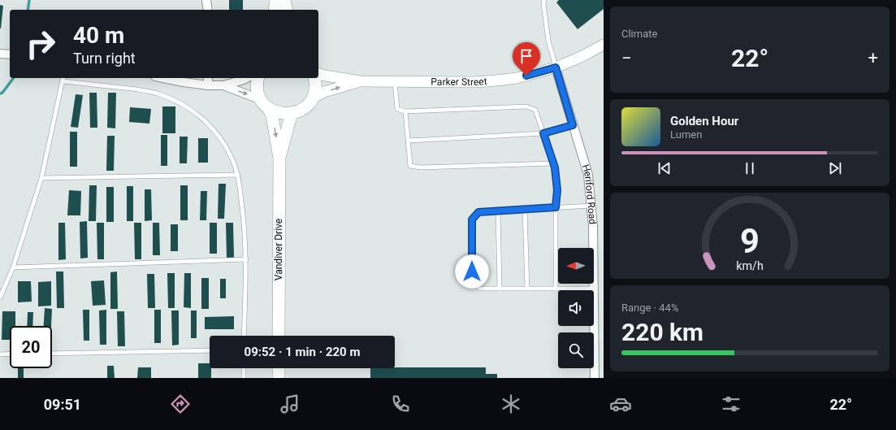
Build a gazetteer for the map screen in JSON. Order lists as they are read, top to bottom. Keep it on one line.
{"streets":{"main road":["Vandiver Drive"],"street":["Parker Street","Heriford Road"]},"crossings":[["Parker Street","Heriford Road"]],"north":"left","page":{"tile":["Climate",["Range · 44%","220 km"]],"turn":["40 m","Turn right"],"heat":["−","22°","+"],"song":["Golden Hour","Lumen"],"limit":"20","trip":"09:52 · 1 min · 220 m","tabs":["09:51","22°"],"gauge":["9","km/h"]}}
